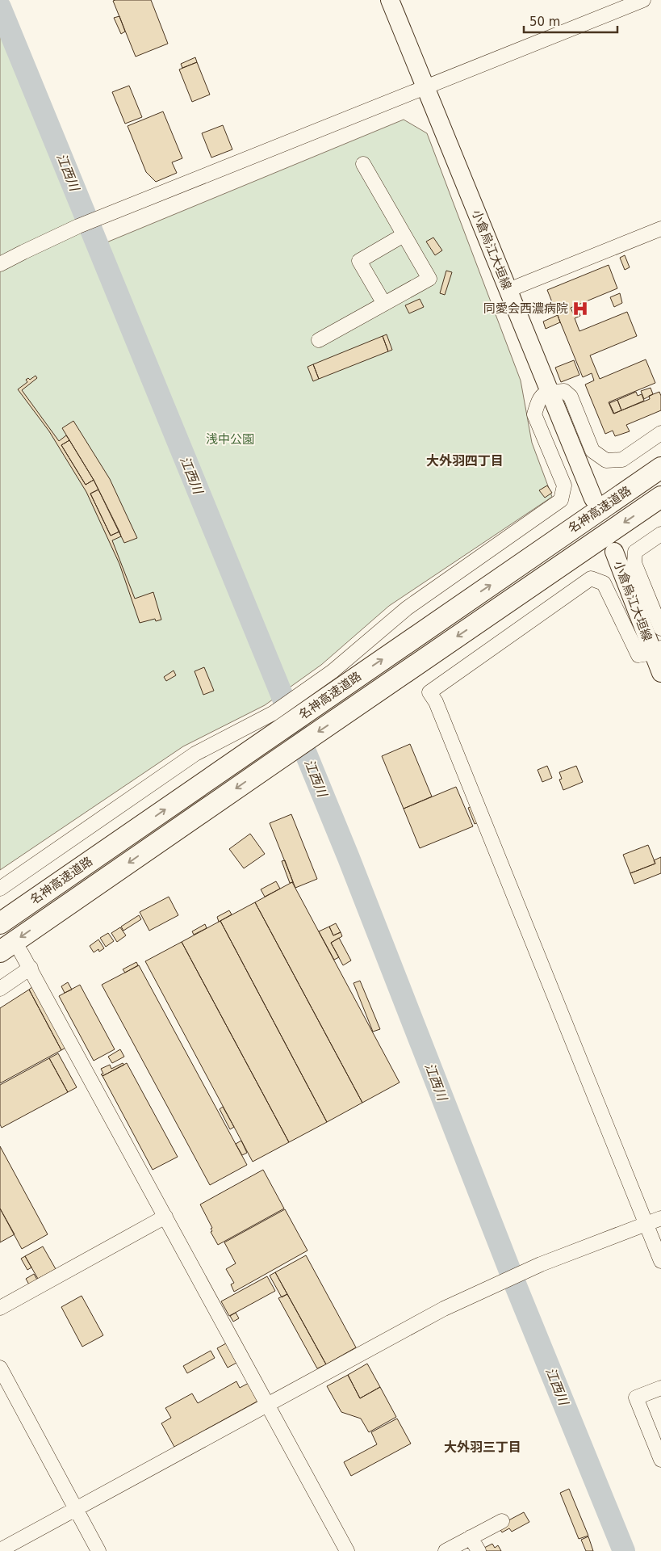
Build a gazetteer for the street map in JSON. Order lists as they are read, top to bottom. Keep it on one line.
{"streets":{"highway":["名神高速道路"],"main road":["小倉烏江大垣線"]},"districts":["大外羽四丁目","大外羽三丁目"],"water":["江西川"],"parks":["浅中公園"],"places":{"hospital":["同愛会西濃病院"]},"scale_bar":"50 m"}
